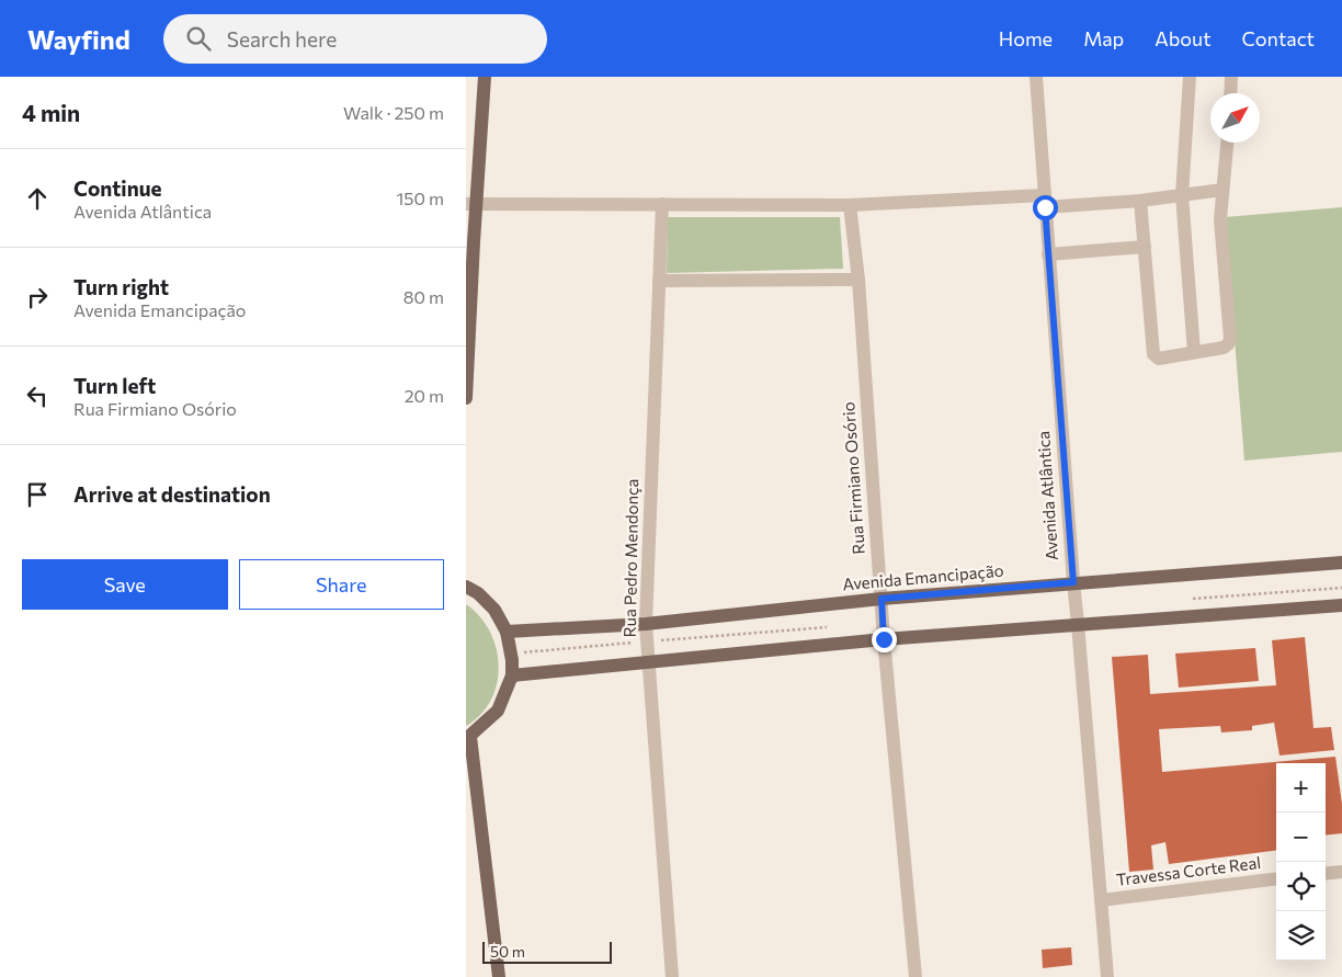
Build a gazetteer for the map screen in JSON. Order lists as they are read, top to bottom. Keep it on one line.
{"streets":{"main road":["Avenida Emancipação"],"street":["Rua Firmiano Osório","Avenida Atlântica","Rua Pedro Mendonça","Travessa Corte Real"]},"crossings":[["Rua Firmiano Osório","Avenida Emancipação"],["Avenida Atlântica","Avenida Emancipação"],["Avenida Atlântica","Travessa Corte Real"],["Rua Pedro Mendonça","Avenida Emancipação"]],"scale_bar":"50 m","north":"top right","page":{"header":"Wayfind","search":"Search here","nav":["Home","Map","About","Contact"],"heading":["4 min","Walk · 250 m"],"list":[["Continue","Avenida Atlântica","150 m"],["Turn right","Avenida Emancipação","80 m"],["Turn left","Rua Firmiano Osório","20 m"],"Arrive at destination"],"buttons":["Save","Share"],"map_buttons":["+","−"],"scale":"50 m"}}
